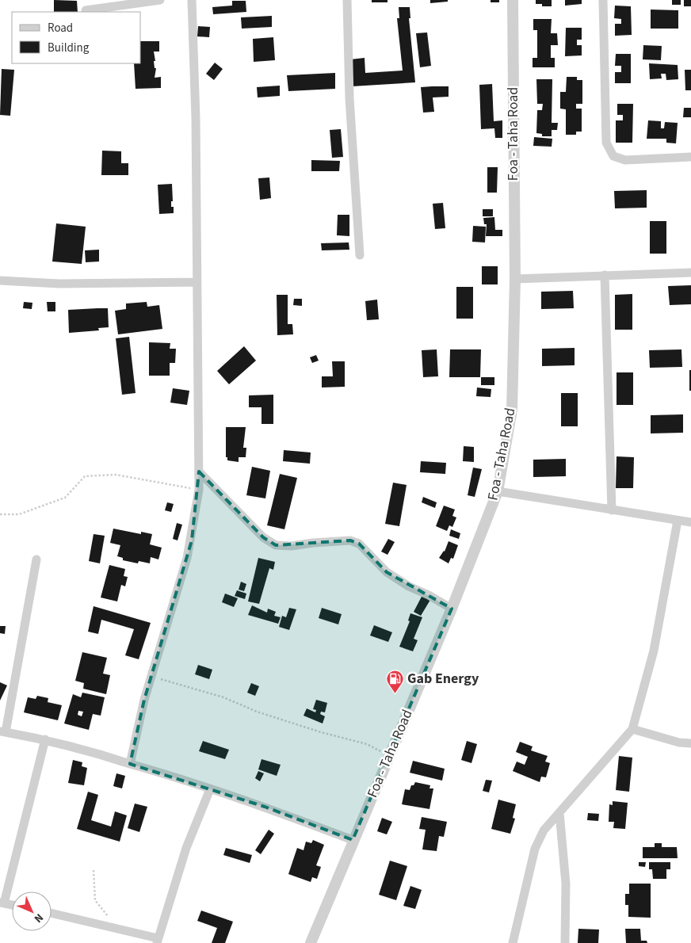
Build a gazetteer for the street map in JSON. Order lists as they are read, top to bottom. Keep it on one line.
{"streets":{"street":["Foa - Taha Road"]},"places":{"fuel station":["Gab Energy"]},"legend":["Road","Building"],"north":"bottom right"}
